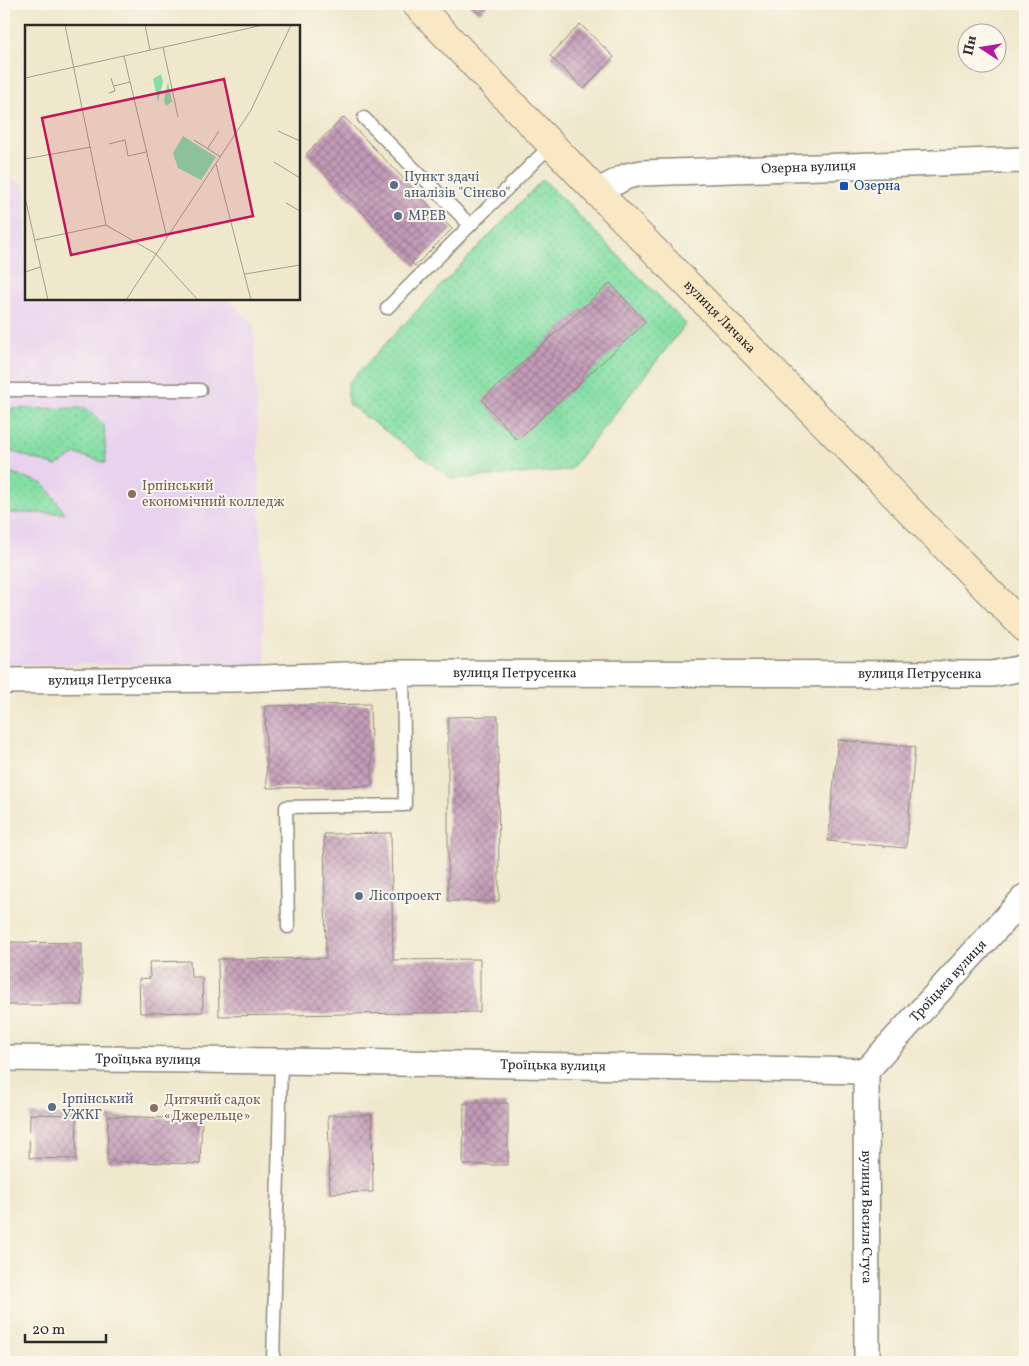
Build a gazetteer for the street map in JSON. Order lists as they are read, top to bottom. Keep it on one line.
{"streets":{"main road":["вулиця Личака"],"street":["Озерна вулиця","вулиця Петрусенка","Троїцька вулиця","вулиця Василя Стуса"]},"crossings":[["Озерна вулиця","вулиця Личака"],["Троїцька вулиця","вулиця Василя Стуса"]],"places":{"other":["Пункт здачі аналізів \"Сінєво\"","МРЕВ","Ірпінський економічний колледж","Лісопроект","Ірпінський УЖКГ","Дитячий садок «Джерельце»"],"transit":["Озерна"]},"scale_bar":"20 m","north":"left"}
